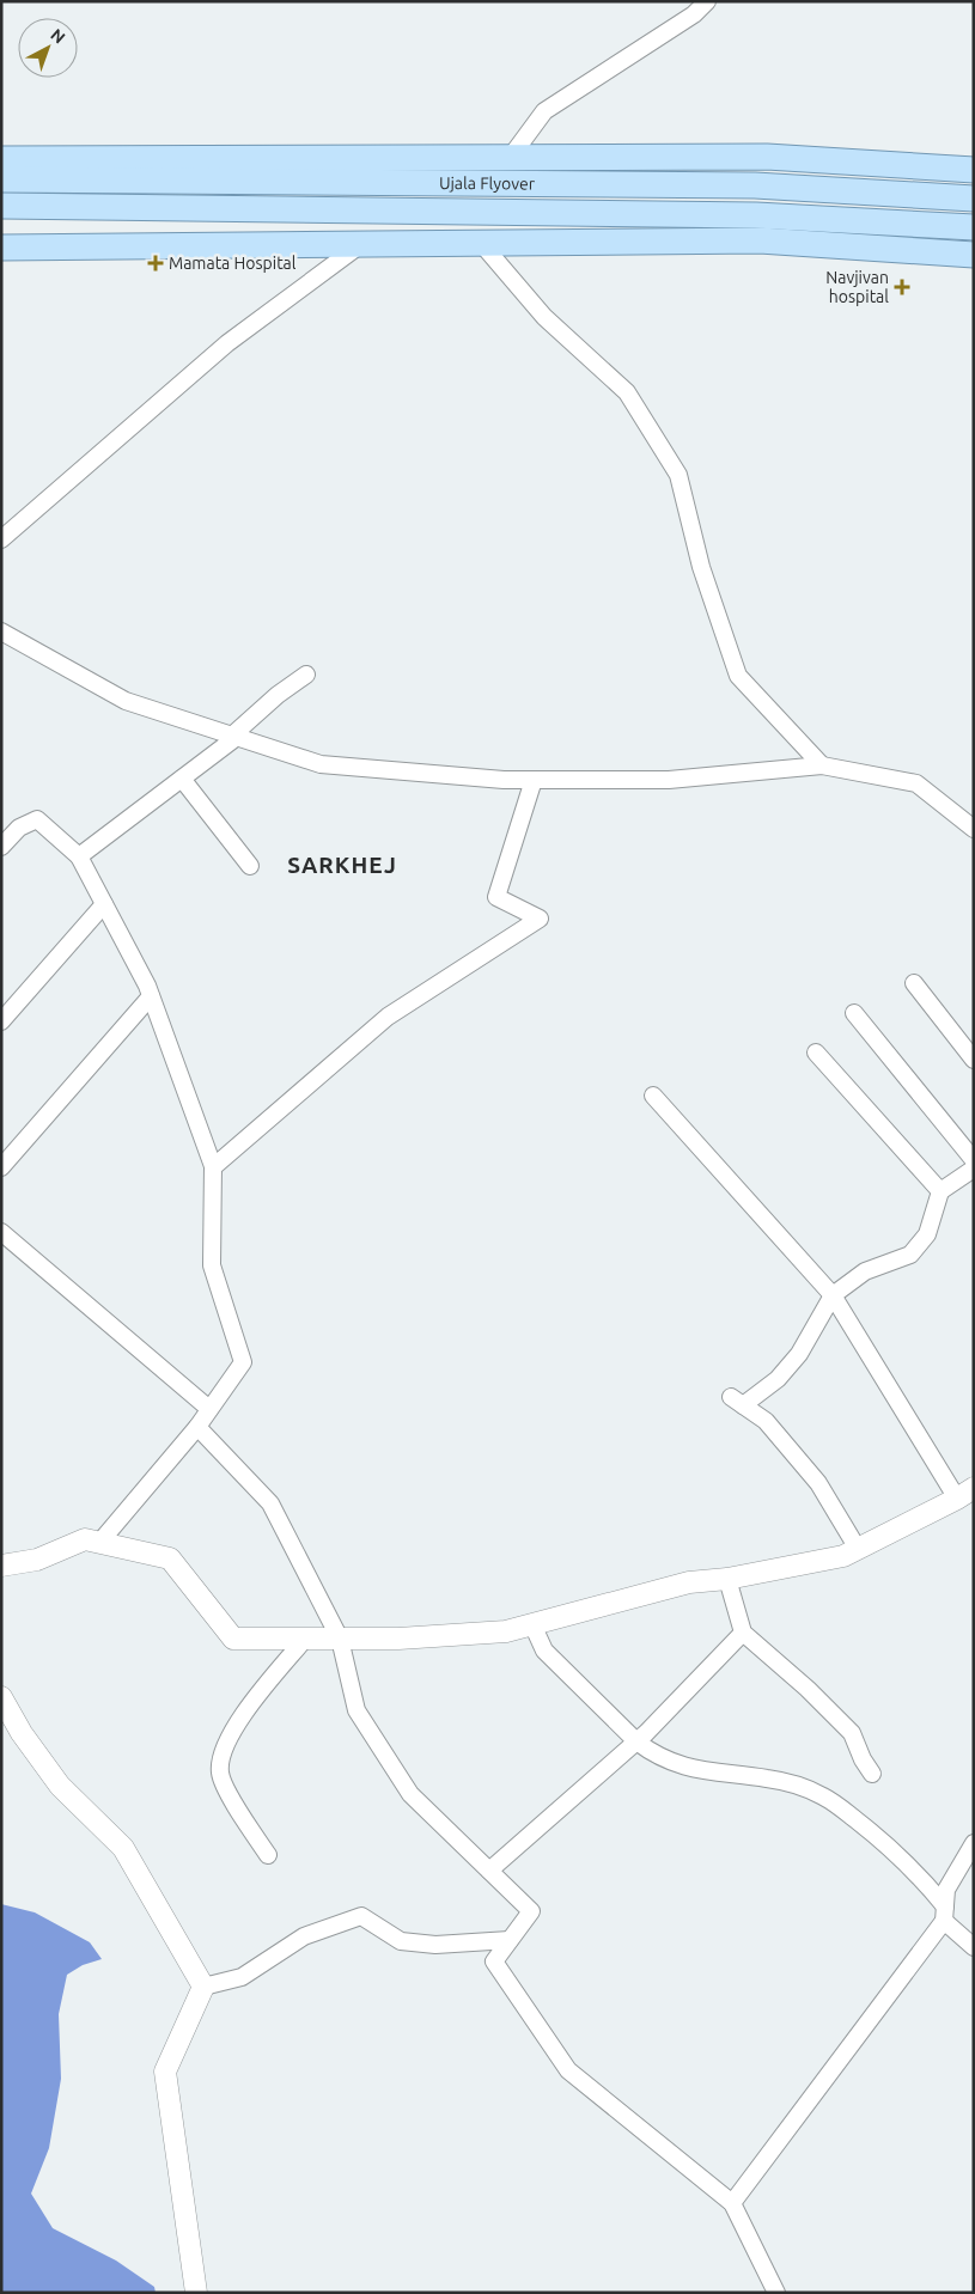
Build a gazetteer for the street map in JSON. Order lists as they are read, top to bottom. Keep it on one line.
{"streets":{"main road":["Ujala Flyover"]},"districts":["SARKHEJ"],"places":{"health":["Mamata Hospital","Navjivan hospital"]},"north":"top right"}
